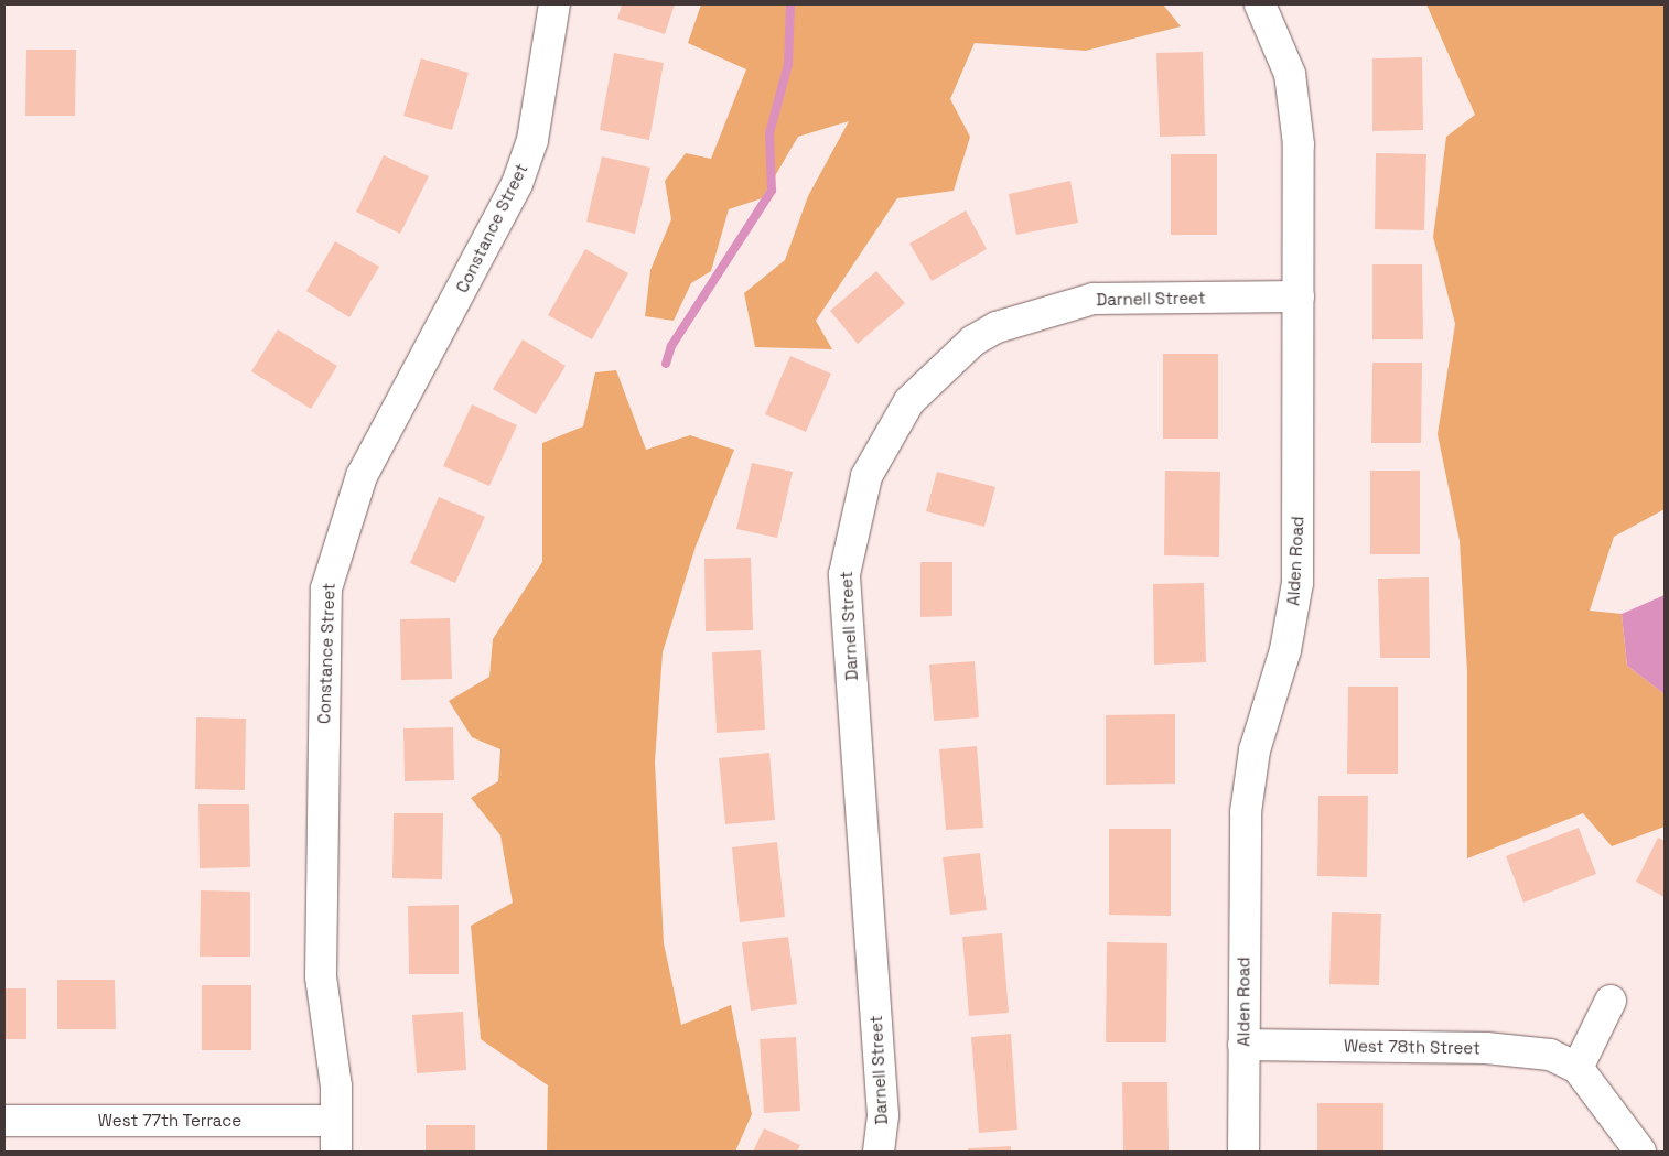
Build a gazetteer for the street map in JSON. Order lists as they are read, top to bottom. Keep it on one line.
{"streets":{"street":["Constance Street","Darnell Street","Alden Road","West 78th Street","West 77th Terrace"]},"crossings":[["Constance Street","West 77th Terrace"],["Darnell Street","Alden Road"],["Alden Road","West 78th Street"]]}
